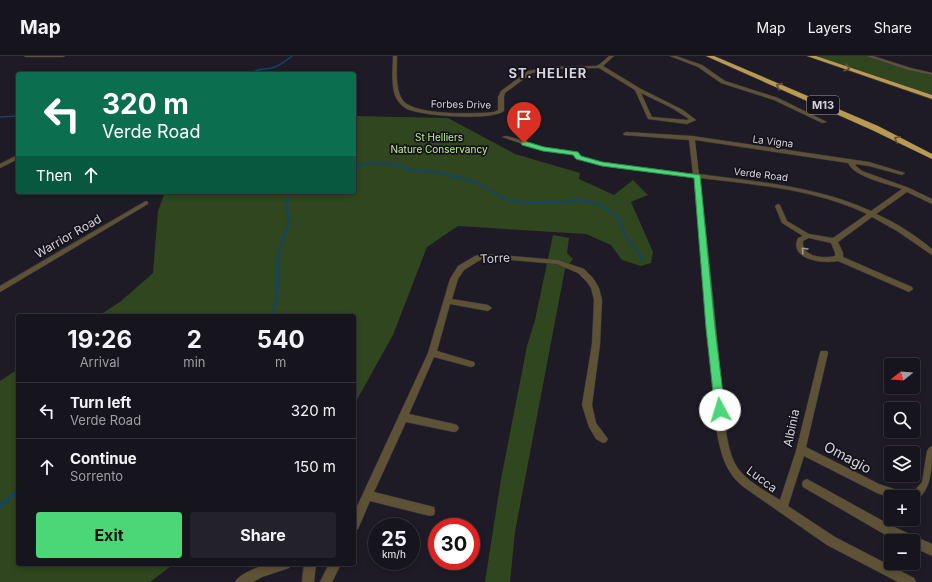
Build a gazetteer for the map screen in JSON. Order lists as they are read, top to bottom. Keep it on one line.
{"streets":{"highway":["M13"],"street":["Forbes Drive","La Vigna","Verde Road","Warrior Road","Torre","Albinia","Omagio","Lucca"]},"crossings":[["Verde Road","Lucca"],["Albinia","Omagio"],["Albinia","Lucca"]],"districts":["ST. HELIER"],"parks":["St Helliers Nature Conservancy"],"north":"left","page":{"header":"Map","nav":["Map","Layers","Share"],"turn":["320 m","Verde Road"],"then":"Then","eta":["19:26","Arrival","2","min","540","m"],"map_buttons":["+","−"],"list":[{"name":"Turn left","note":"Verde Road","value":"320 m"},{"name":"Continue","note":"Sorrento","value":"150 m"}],"buttons":["Exit","Share"],"speed":"25 km/h","limit":"30"}}
